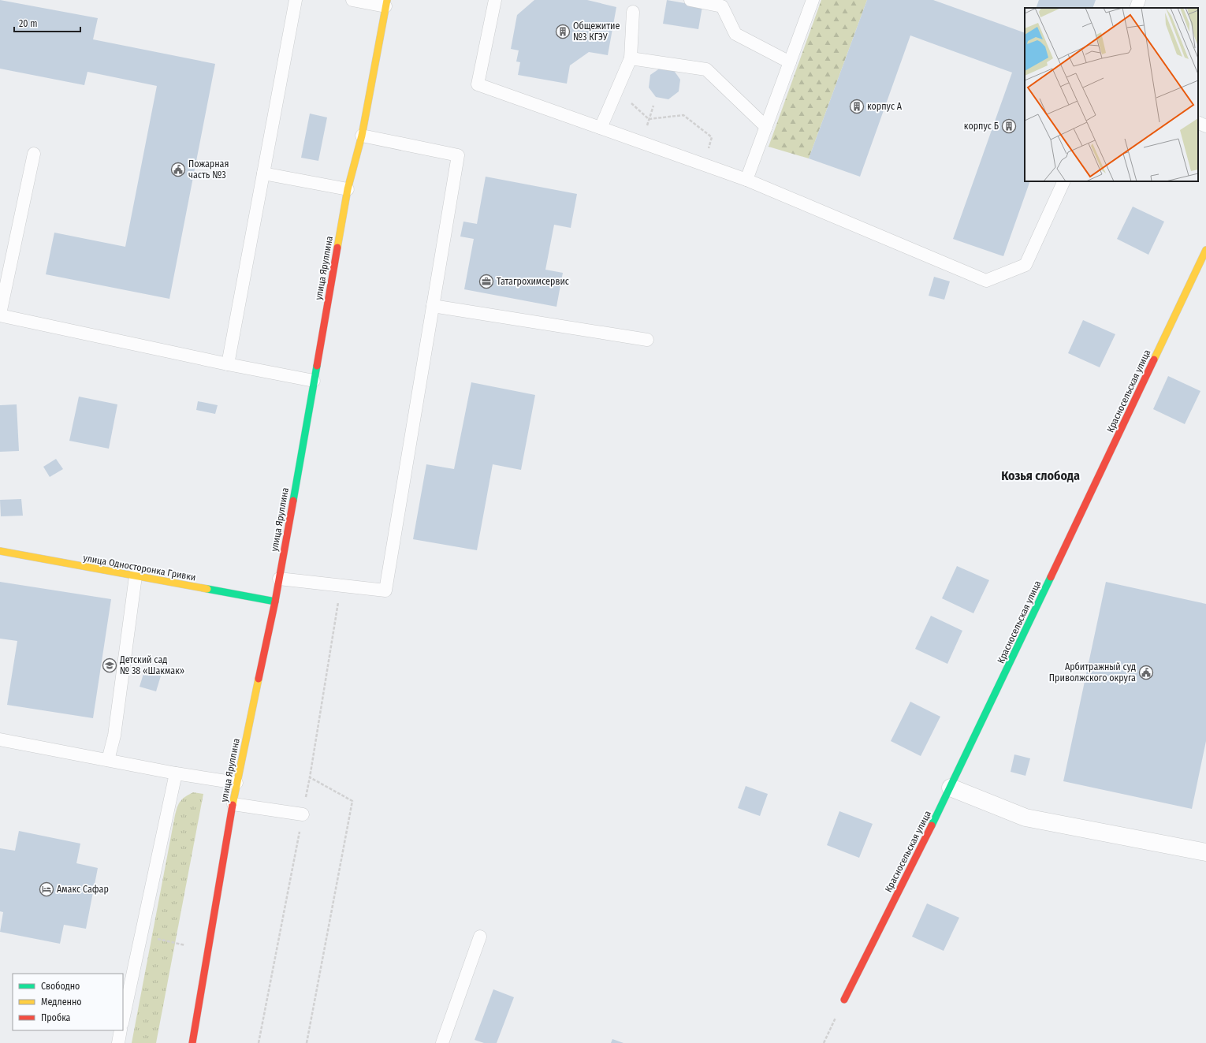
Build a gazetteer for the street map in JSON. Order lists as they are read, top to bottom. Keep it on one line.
{"streets":{"street":["улица Яруллина","Красносельская улица","улица Односторонка Гривки"]},"crossings":[["улица Яруллина","улица Односторонка Гривки"]],"districts":["Козья слобода"],"places":{"building":["Общежитие №3 КГЭУ","корпус А","корпус Б"],"public building":["Пожарная часть №3","Арбитражный суд Приволжского округа"],"office":["Татагрохимсервис"],"school or university":["Детский сад № 38 «Шакмак»"],"hotel":["Амакс Сафар"]},"legend":["Свободно","Медленно","Пробка"],"scale_bar":"20 m"}
